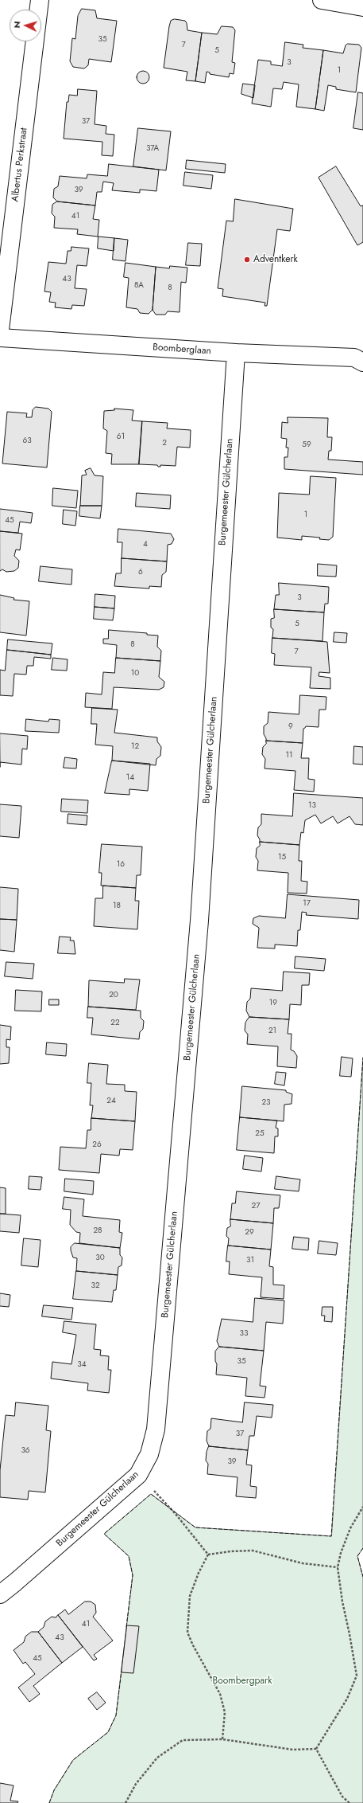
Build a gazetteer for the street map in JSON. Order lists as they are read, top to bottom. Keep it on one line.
{"streets":{"street":["Albertus Perkstraat","Boomberglaan","Burgemeester Gülcherlaan"]},"crossings":[["Boomberglaan","Burgemeester Gülcherlaan"]],"parks":["Boombergpark"],"places":["Adventkerk"],"house_numbers":["35","7","5","3","1","37","37A","39","41","43","8A","8","61","63","2","59","1","45","4","6","3","5","8","7","10","9","12","11","14","13","15","16","17","18","20","19","22","21","24","23","25","26","27","28","29","30","31","32","33","35","34","37","36","39","41","43","45"],"north":"left"}
